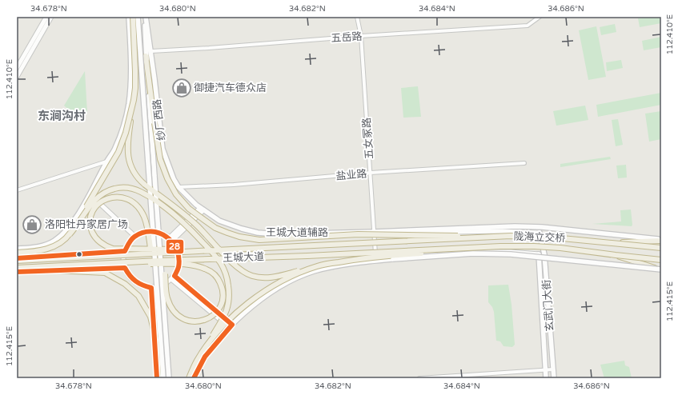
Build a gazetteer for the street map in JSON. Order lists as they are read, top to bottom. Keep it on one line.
{"streets":{"highway":["陇海立交桥","王城大道"],"main road":["纱厂西路","王城大道辅路","玄武门大街"],"street":["五岳路","五女冢路","盐业路"]},"crossings":[["五岳路","纱厂西路"],["五岳路","五女冢路"],["纱厂西路","盐业路"],["纱厂西路","王城大道辅路"],["五女冢路","盐业路"],["五女冢路","王城大道辅路"],["陇海立交桥","王城大道"]],"districts":["东涧沟村"],"places":{"shop":["御捷汽车德众店","洛阳牡丹家居广场"]},"lines":["transit line 28"],"coordinates":["34.678°N","34.680°N","34.682°N","34.684°N","34.686°N","112.410°E","112.415°E"]}
